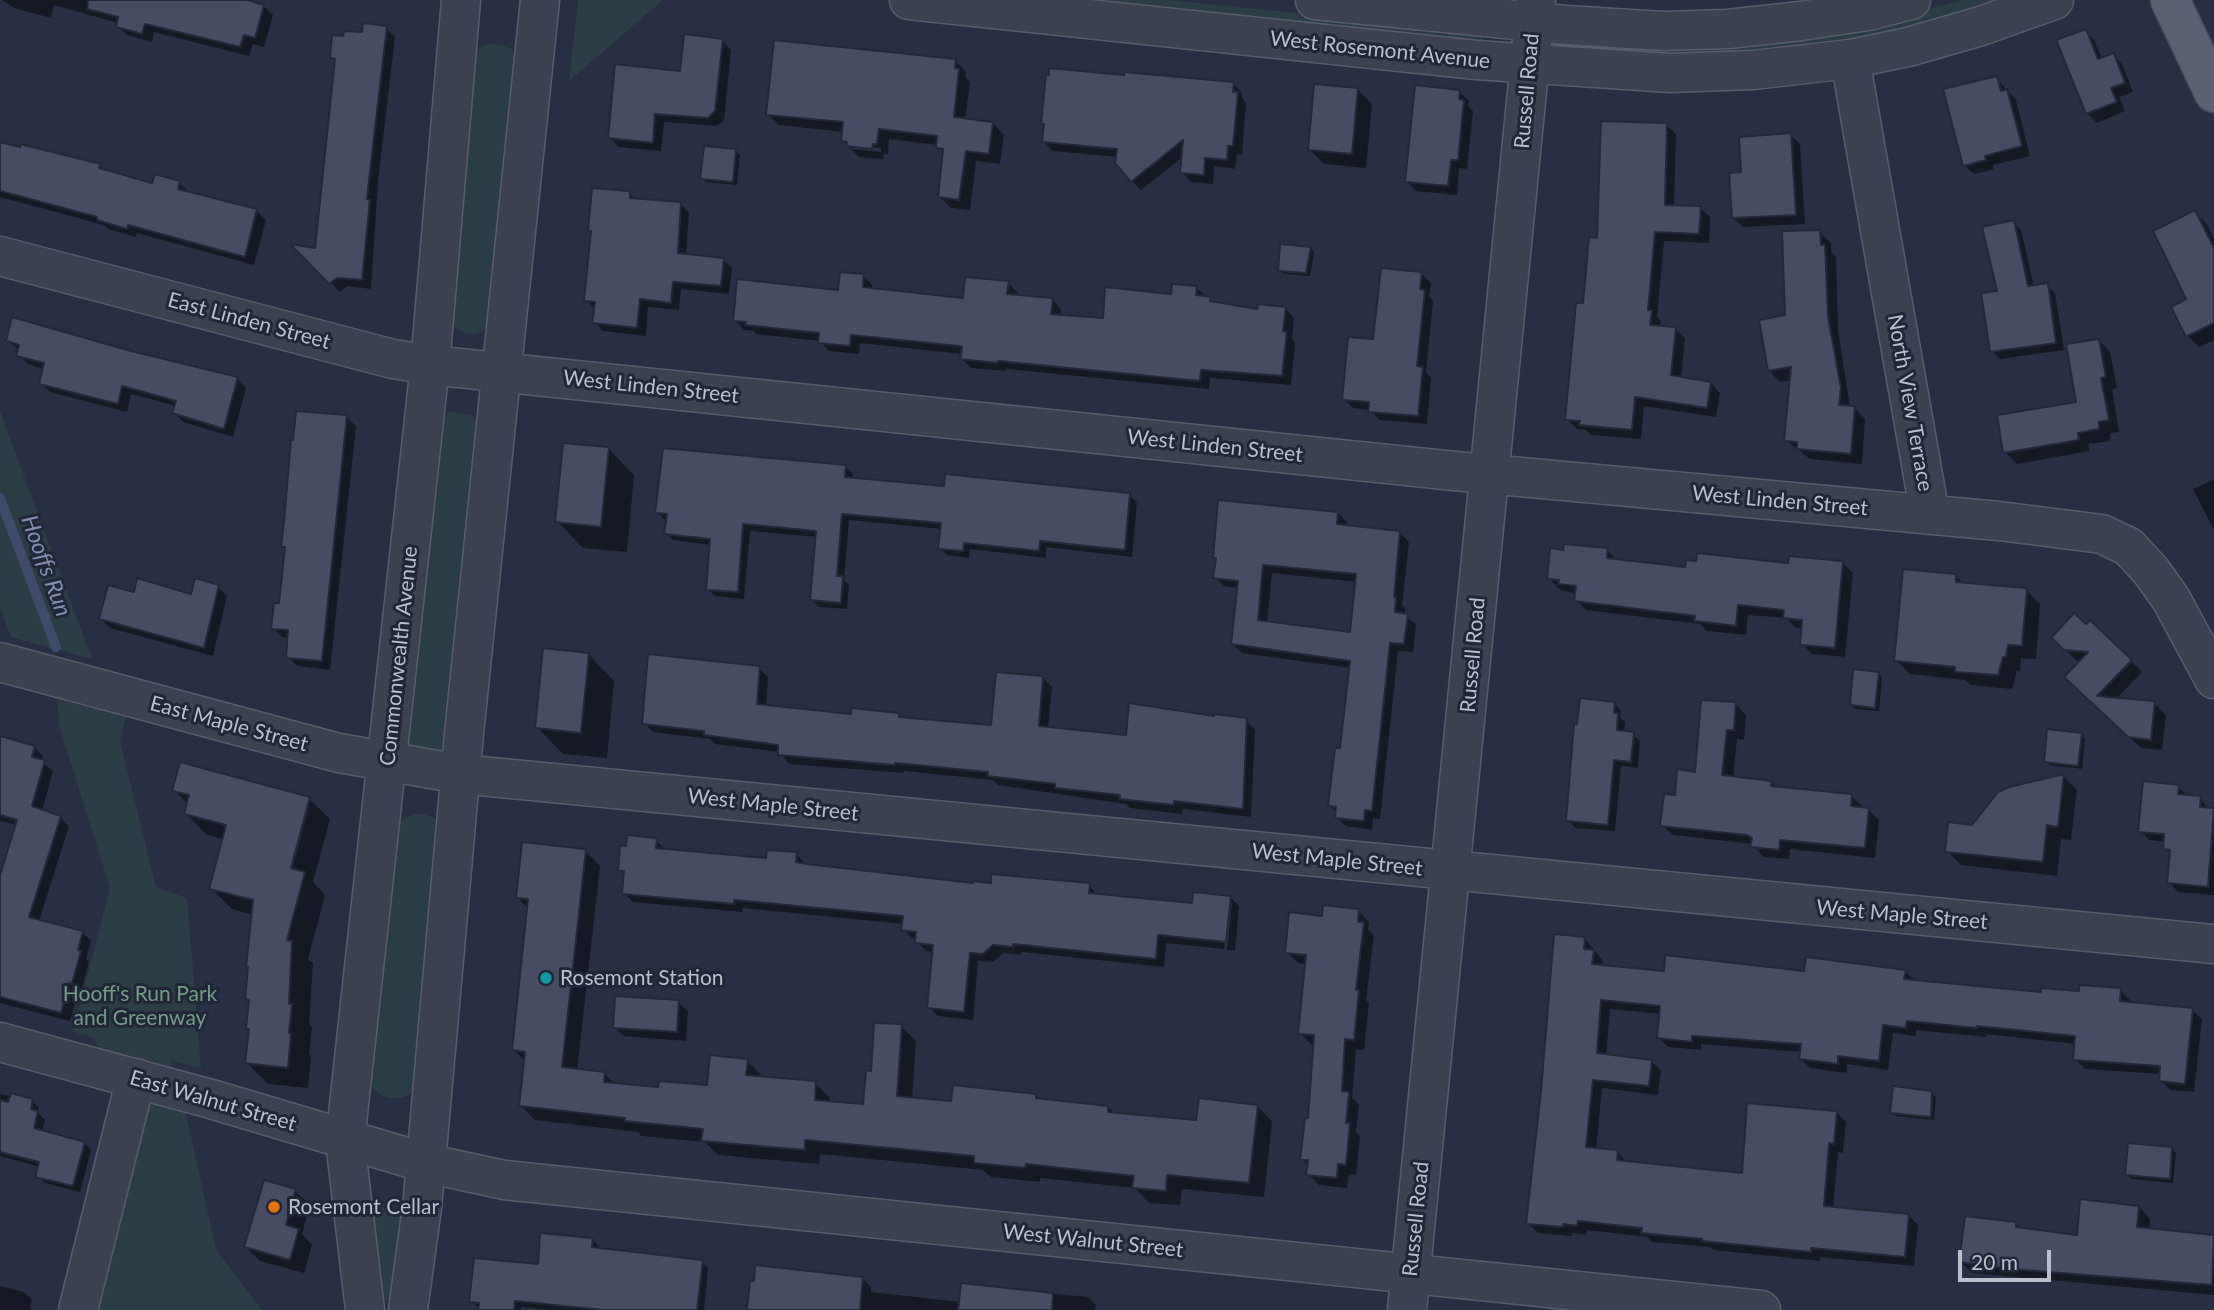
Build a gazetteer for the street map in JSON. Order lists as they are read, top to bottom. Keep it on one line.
{"streets":{"street":["West Rosemont Avenue","Russell Road","East Linden Street","West Linden Street","North View Terrace","Commonwealth Avenue","East Maple Street","West Maple Street","East Walnut Street","West Walnut Street"]},"crossings":[["West Rosemont Avenue","Russell Road"],["West Rosemont Avenue","North View Terrace"],["Russell Road","West Linden Street"],["Russell Road","West Maple Street"],["Russell Road","West Walnut Street"],["East Linden Street","West Linden Street"],["East Linden Street","Commonwealth Avenue"],["West Linden Street","North View Terrace"],["Commonwealth Avenue","East Maple Street"],["Commonwealth Avenue","East Walnut Street"],["East Maple Street","West Maple Street"],["East Walnut Street","West Walnut Street"]],"water":["Hooffs Run"],"parks":["Hooff's Run Park and Greenway"],"places":["Rosemont Station","Rosemont Cellar"],"scale_bar":"20 m"}
